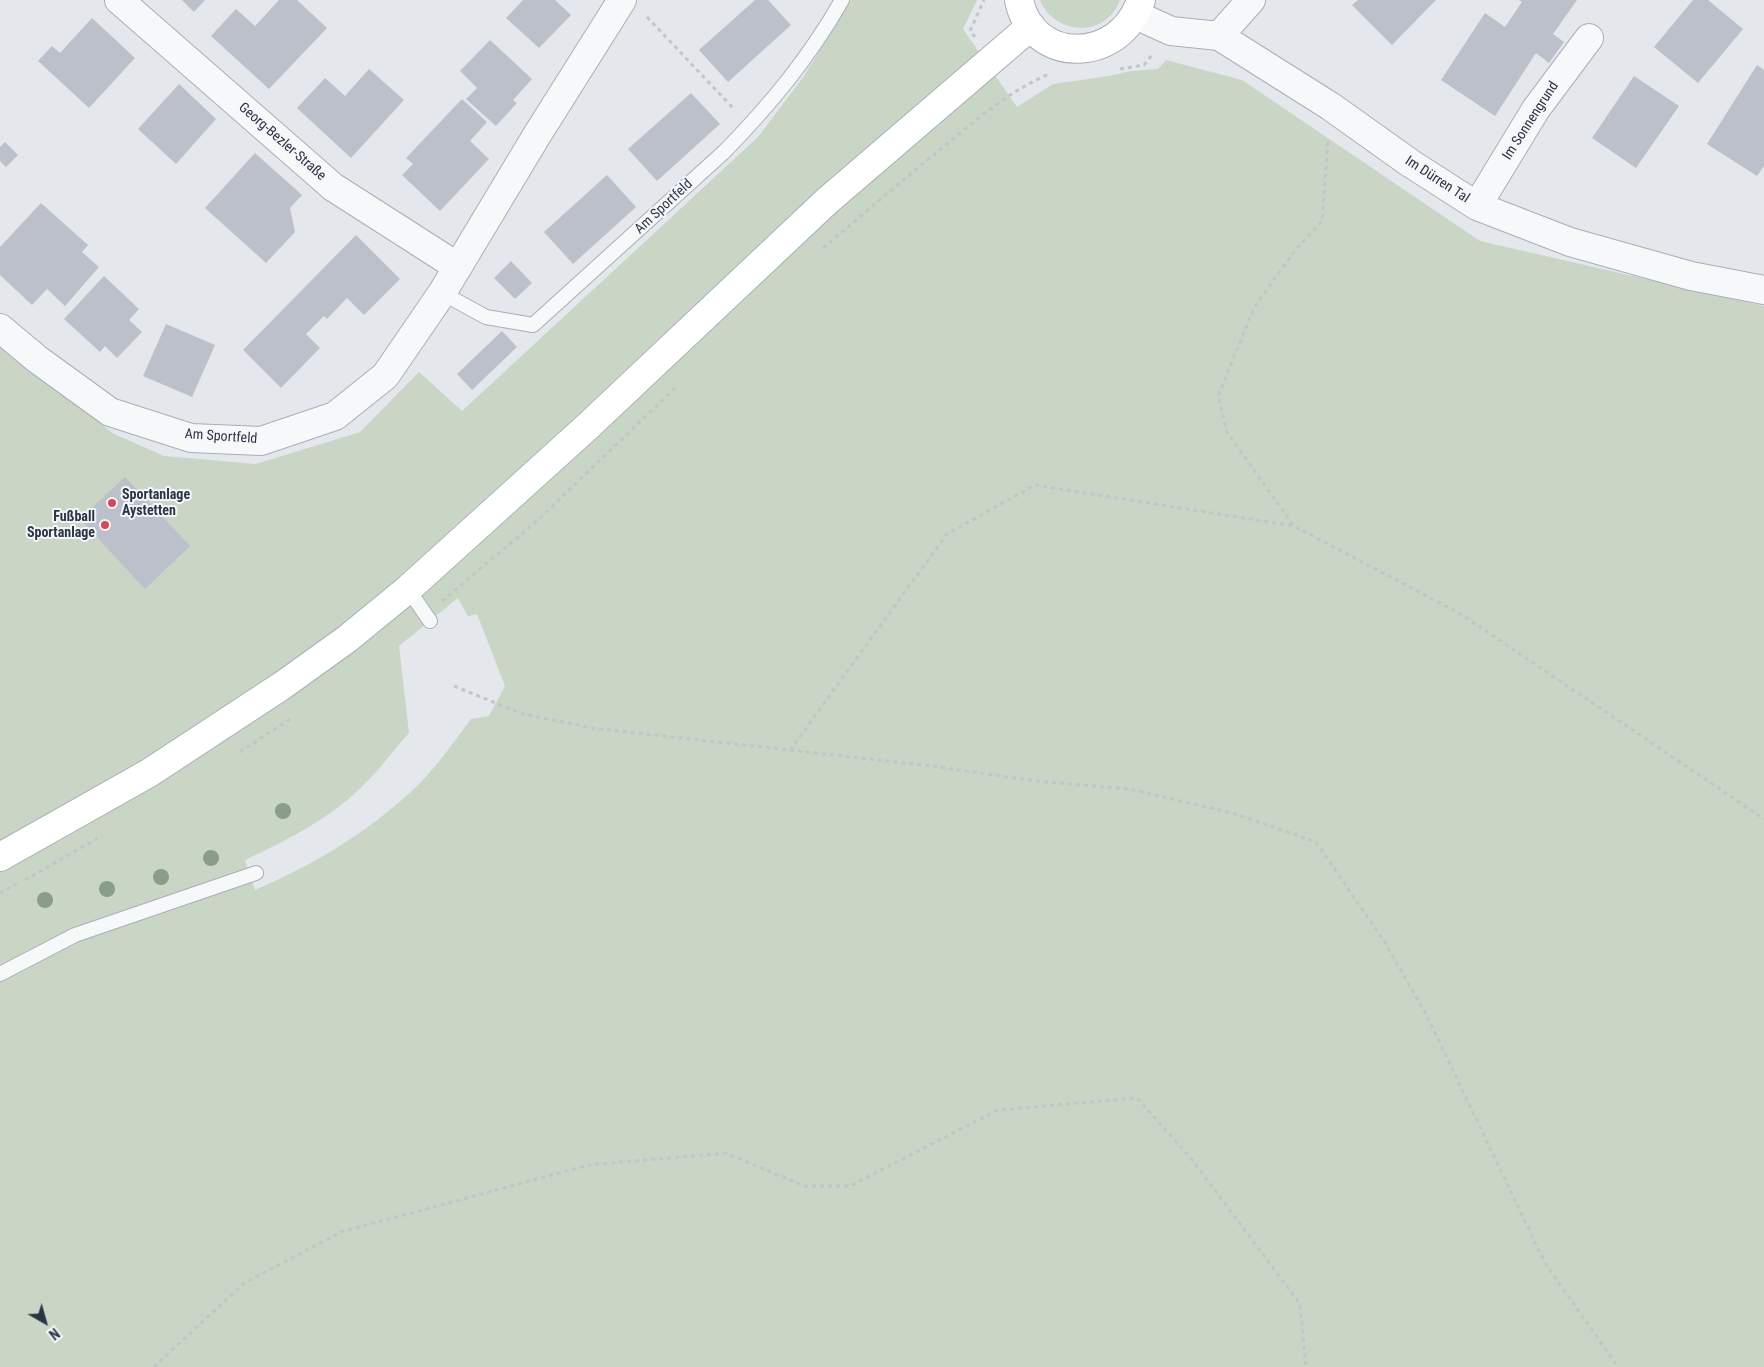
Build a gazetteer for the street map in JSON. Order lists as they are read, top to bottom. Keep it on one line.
{"streets":{"street":["Im Sonnengrund","Georg-Bezler-Straße","Im Dürren Tal","Am Sportfeld"]},"crossings":[["Im Sonnengrund","Im Dürren Tal"],["Georg-Bezler-Straße","Am Sportfeld"]],"places":["Sportanlage Aystetten","Fußball Sportanlage"],"north":"bottom right"}
